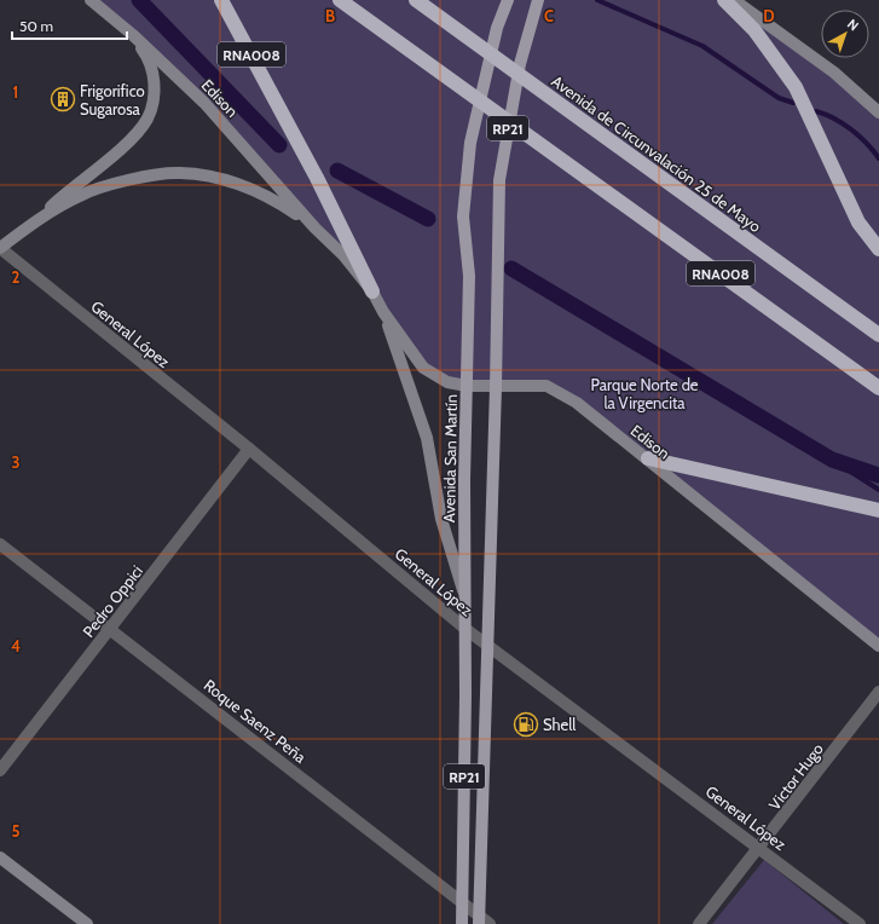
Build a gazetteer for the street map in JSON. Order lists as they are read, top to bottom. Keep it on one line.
{"streets":{"highway":["RNA008","Avenida de Circunvalación 25 de Mayo"],"main road":["Edison","RP21","Avenida San Martín"],"street":["General López","Pedro Oppici","Roque Saenz Peña","Victor Hugo"]},"crossings":[["RNA008","Edison"],["Edison","RP21"],["Edison","Avenida San Martín"],["RP21","General López"],["RP21","Roque Saenz Peña"],["General López","Avenida San Martín"],["General López","Pedro Oppici"],["General López","Victor Hugo"],["Avenida San Martín","Roque Saenz Peña"],["Pedro Oppici","Roque Saenz Peña"]],"parks":["Parque Norte de la Virgencita"],"places":{"building":["Frigorifico Sugarosa"],"fuel station":["Shell"]},"scale_bar":"50 m","north":"top right","grid":{"columns":["B","C","D"],"rows":["1","2","3","4","5"]}}
